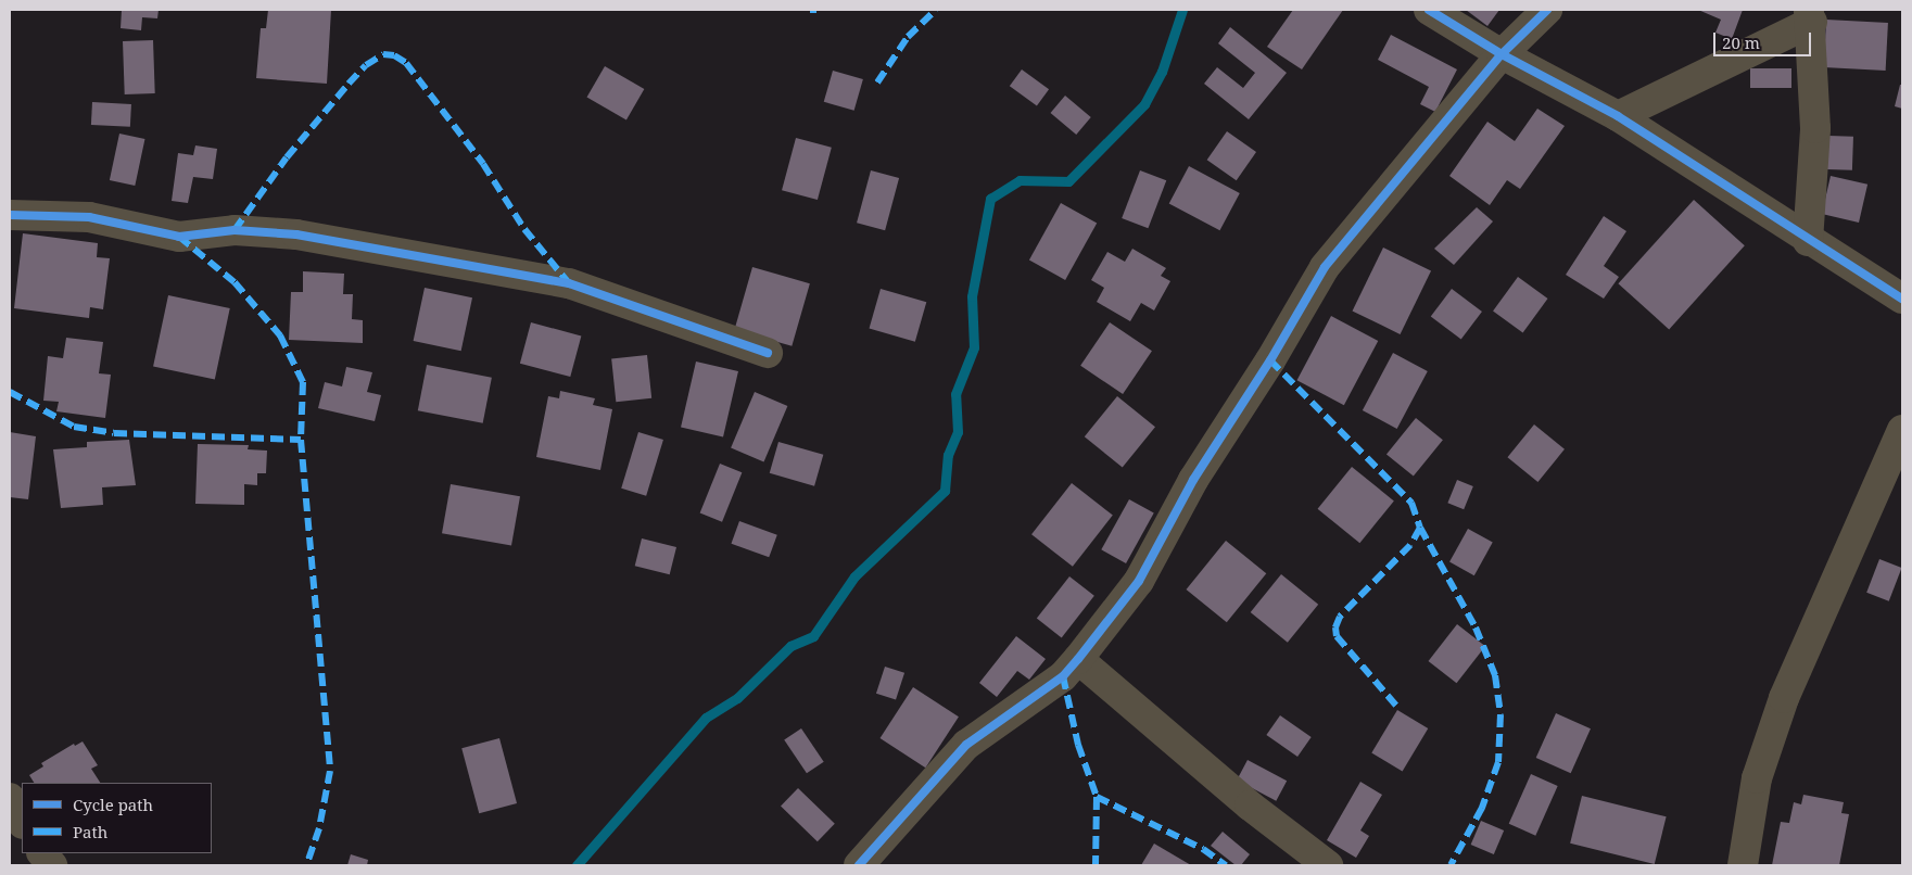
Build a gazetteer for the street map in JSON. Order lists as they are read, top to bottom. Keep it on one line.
{"legend":["Cycle path","Path"],"scale_bar":"20 m"}
